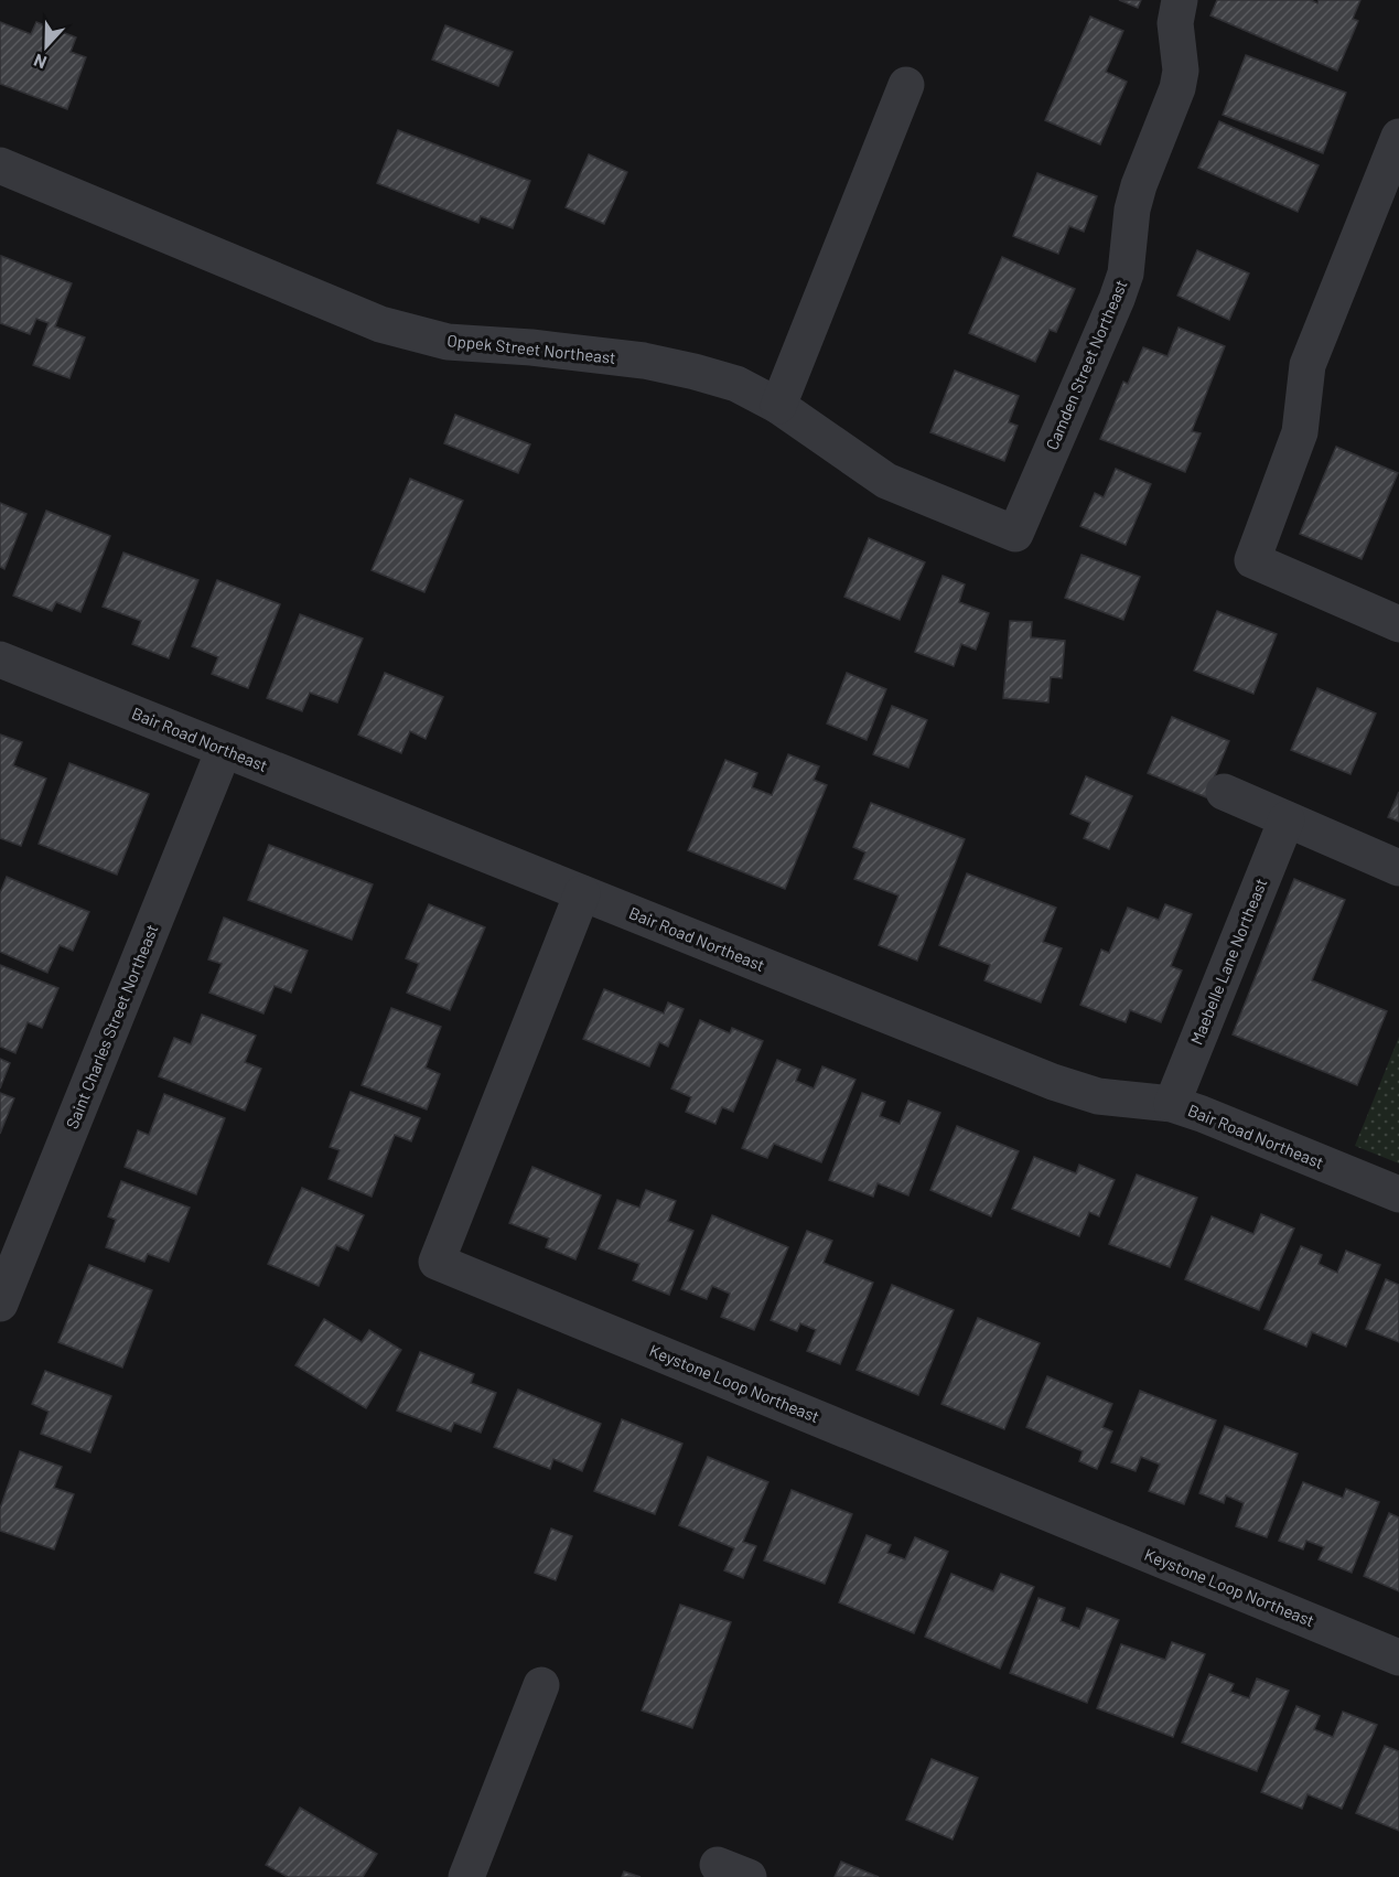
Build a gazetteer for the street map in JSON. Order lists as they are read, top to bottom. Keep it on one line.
{"streets":{"street":["Oppek Street Northeast","Camden Street Northeast","Bair Road Northeast","Maebelle Lane Northeast","Saint Charles Street Northeast","Keystone Loop Northeast"]},"crossings":[["Oppek Street Northeast","Camden Street Northeast"],["Bair Road Northeast","Maebelle Lane Northeast"],["Bair Road Northeast","Saint Charles Street Northeast"],["Bair Road Northeast","Keystone Loop Northeast"]],"north":"bottom"}
